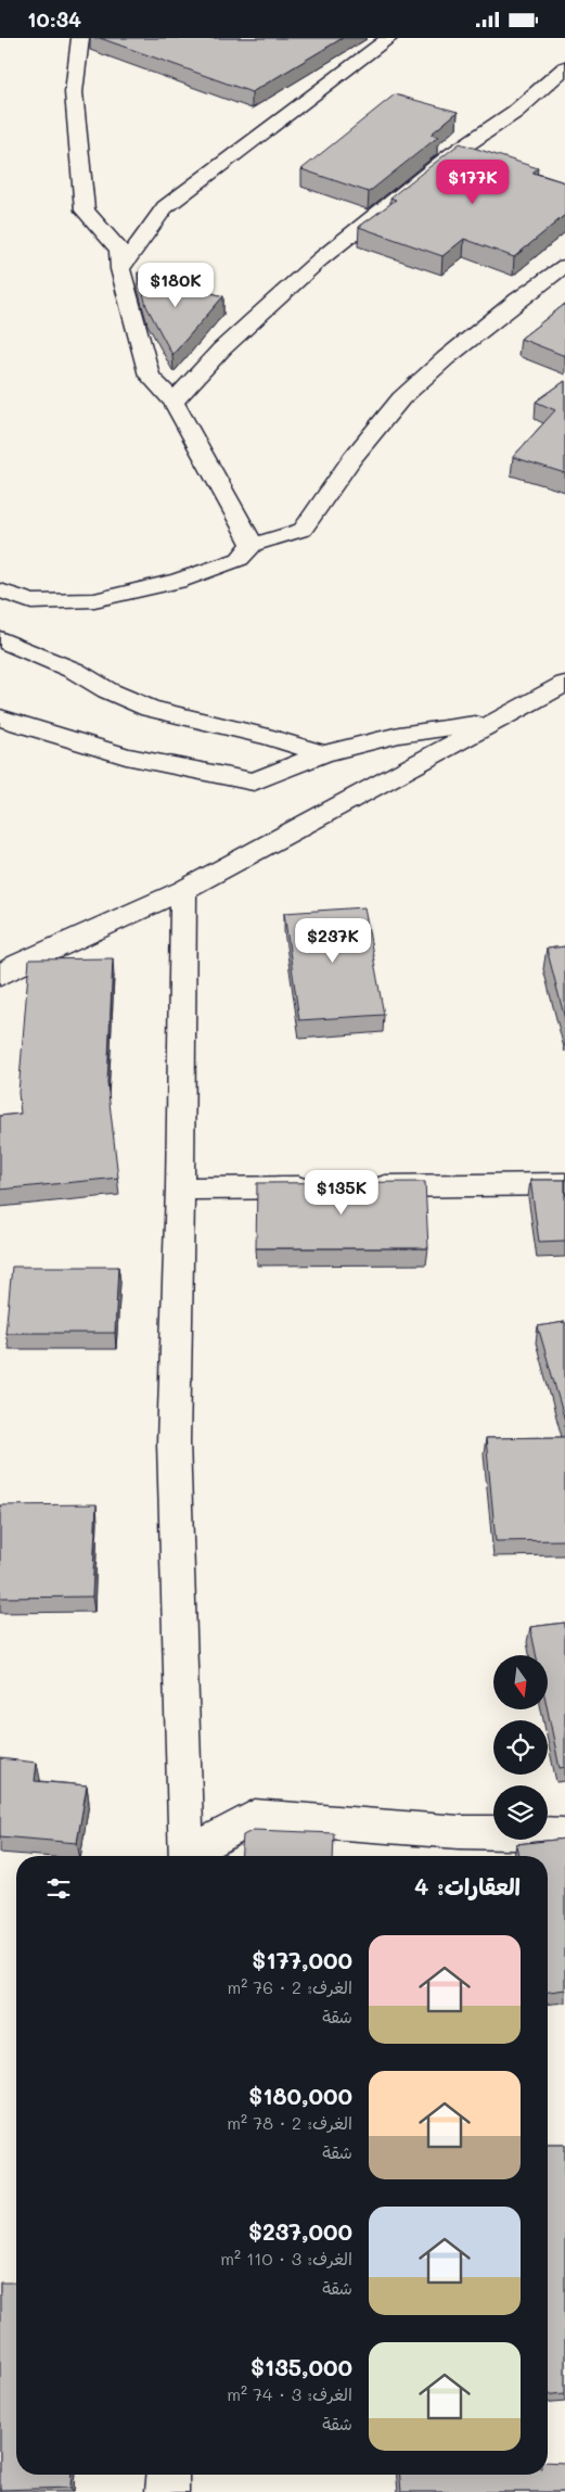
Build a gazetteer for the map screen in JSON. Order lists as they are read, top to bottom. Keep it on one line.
{"north":"bottom","page":{"status":"10:34","price":["$177K","$180K","$237K","$135K"],"heading":"العقارات: 4","list":[{"name":"$177,000","note":"الغرف: 2 · 76 m² · شقة"},{"name":"$180,000","note":"الغرف: 2 · 78 m² · شقة"},{"name":"$237,000","note":"الغرف: 3 · 110 m² · شقة"},{"name":"$135,000","note":"الغرف: 3 · 74 m² · شقة"}]}}
